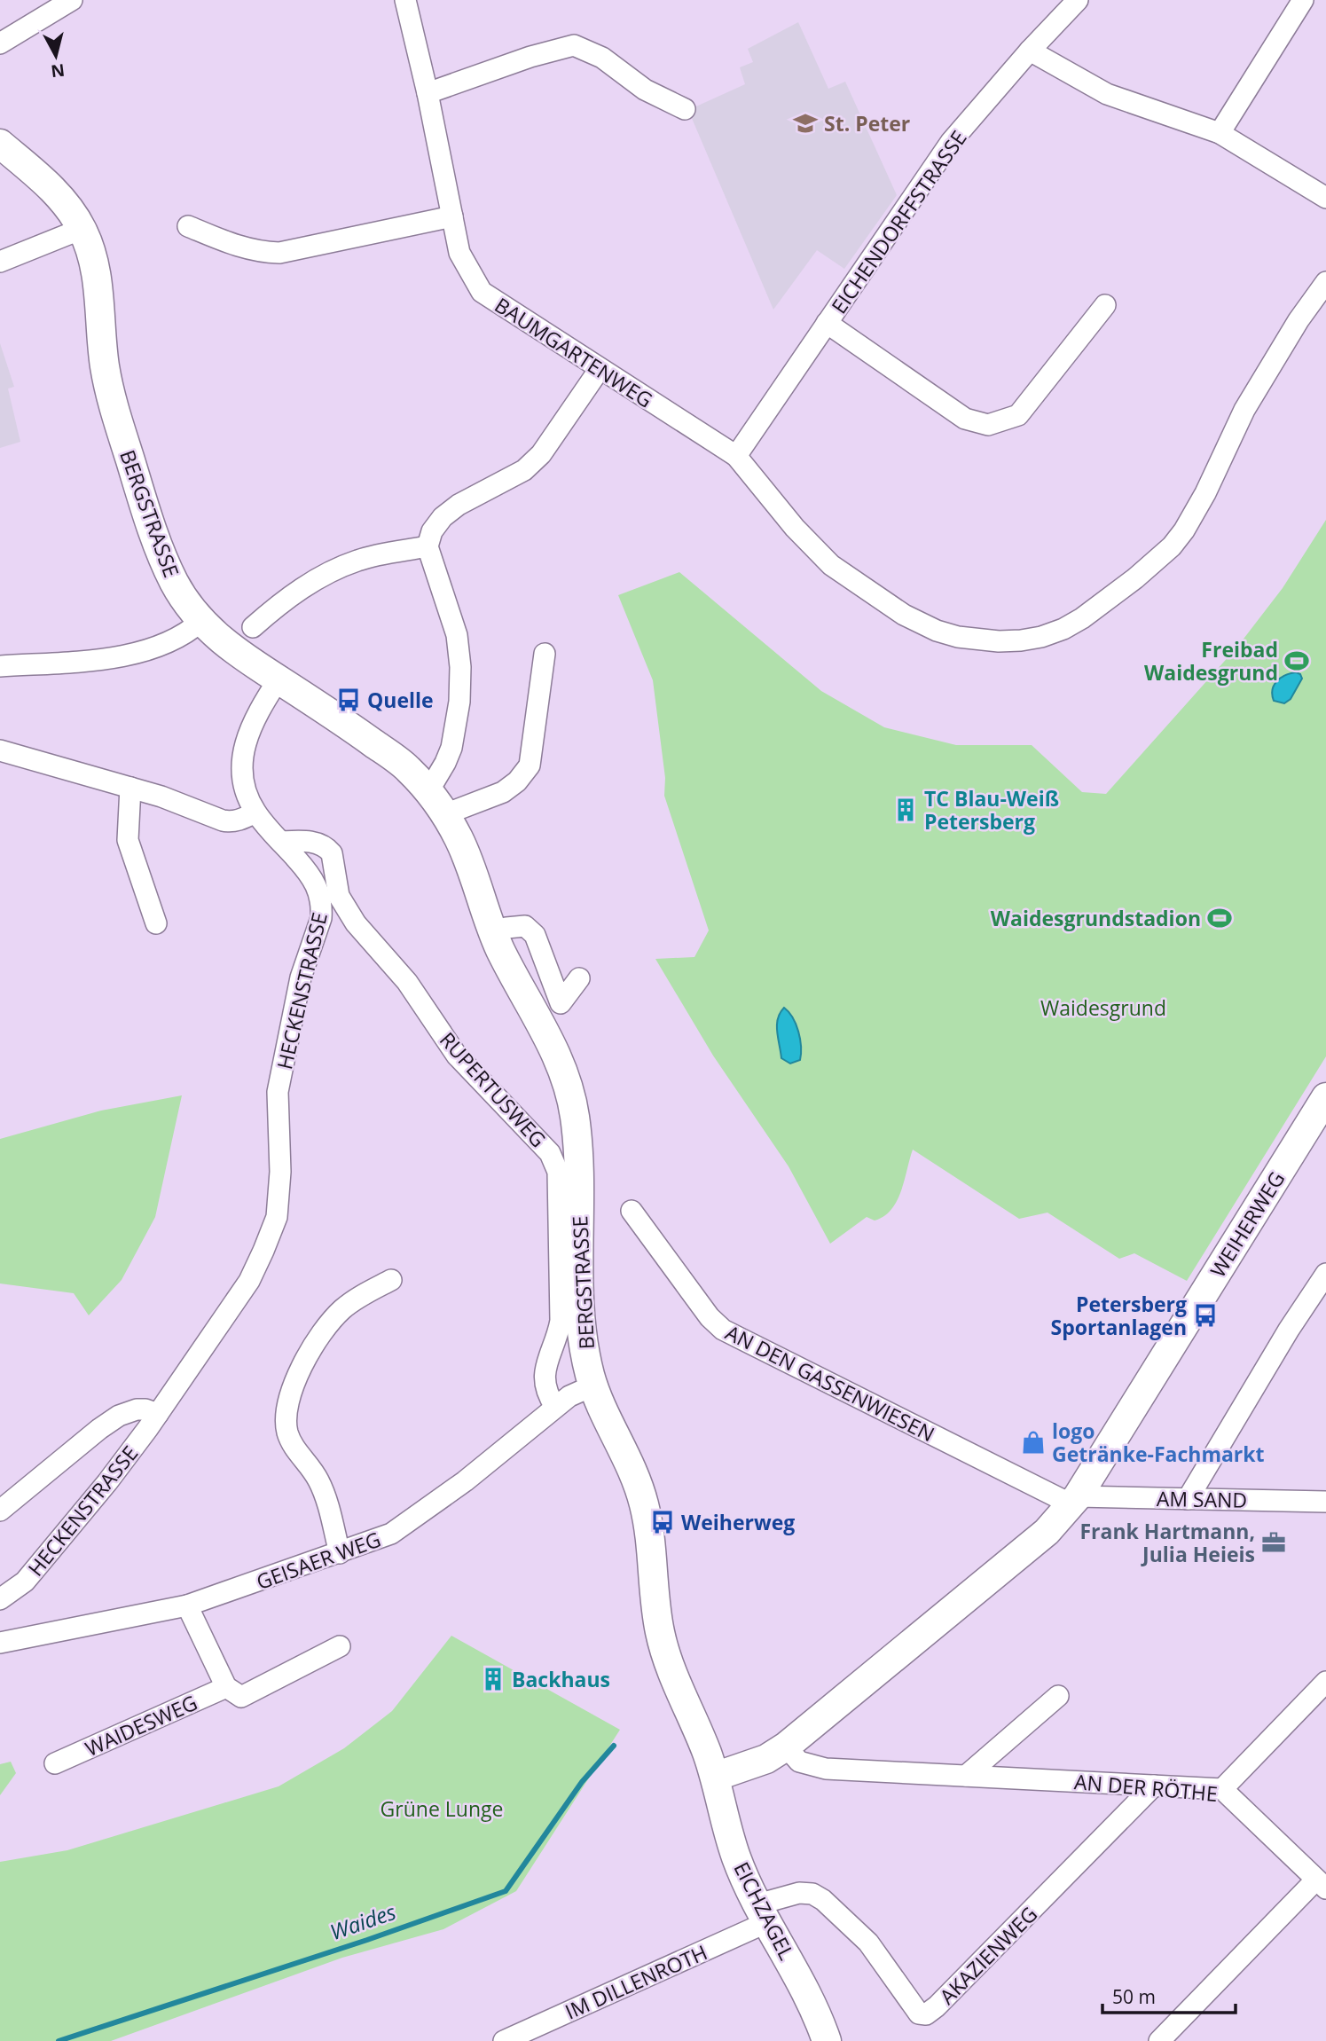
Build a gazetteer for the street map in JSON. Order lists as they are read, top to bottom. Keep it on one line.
{"streets":{"main road":["BERGSTRASSE","WEIHERWEG","EICHZAGEL"],"street":["EICHENDORFFSTRASSE","BAUMGARTENWEG","HECKENSTRASSE","RUPERTUSWEG","AN DEN GASSENWIESEN","AM SAND","GEISAER WEG","WAIDESWEG","AN DER RÖTHE","AKAZIENWEG","IM DILLENROTH"]},"crossings":[["EICHENDORFFSTRASSE","BAUMGARTENWEG"],["BERGSTRASSE","HECKENSTRASSE"],["BERGSTRASSE","WEIHERWEG"],["BERGSTRASSE","GEISAER WEG"],["BERGSTRASSE","EICHZAGEL"],["HECKENSTRASSE","RUPERTUSWEG"],["RUPERTUSWEG","GEISAER WEG"],["WEIHERWEG","AN DEN GASSENWIESEN"],["WEIHERWEG","AM SAND"],["WEIHERWEG","AN DER RÖTHE"],["WEIHERWEG","EICHZAGEL"],["AN DEN GASSENWIESEN","AM SAND"],["AN DER RÖTHE","AKAZIENWEG"],["EICHZAGEL","AKAZIENWEG"],["EICHZAGEL","IM DILLENROTH"],["AKAZIENWEG","IM DILLENROTH"]],"water":["Waides"],"parks":["Waidesgrund","Grüne Lunge"],"places":{"school or university":["St. Peter"],"sports":["Freibad Waidesgrund","Waidesgrundstadion"],"bus stop":["Quelle","Petersberg Sportanlagen","Weiherweg"],"building":["TC Blau-Weiß Petersberg","Backhaus"],"shop":["logo Getränke-Fachmarkt"],"office":["Frank Hartmann, Julia Heieis"]},"scale_bar":"50 m","north":"bottom"}
